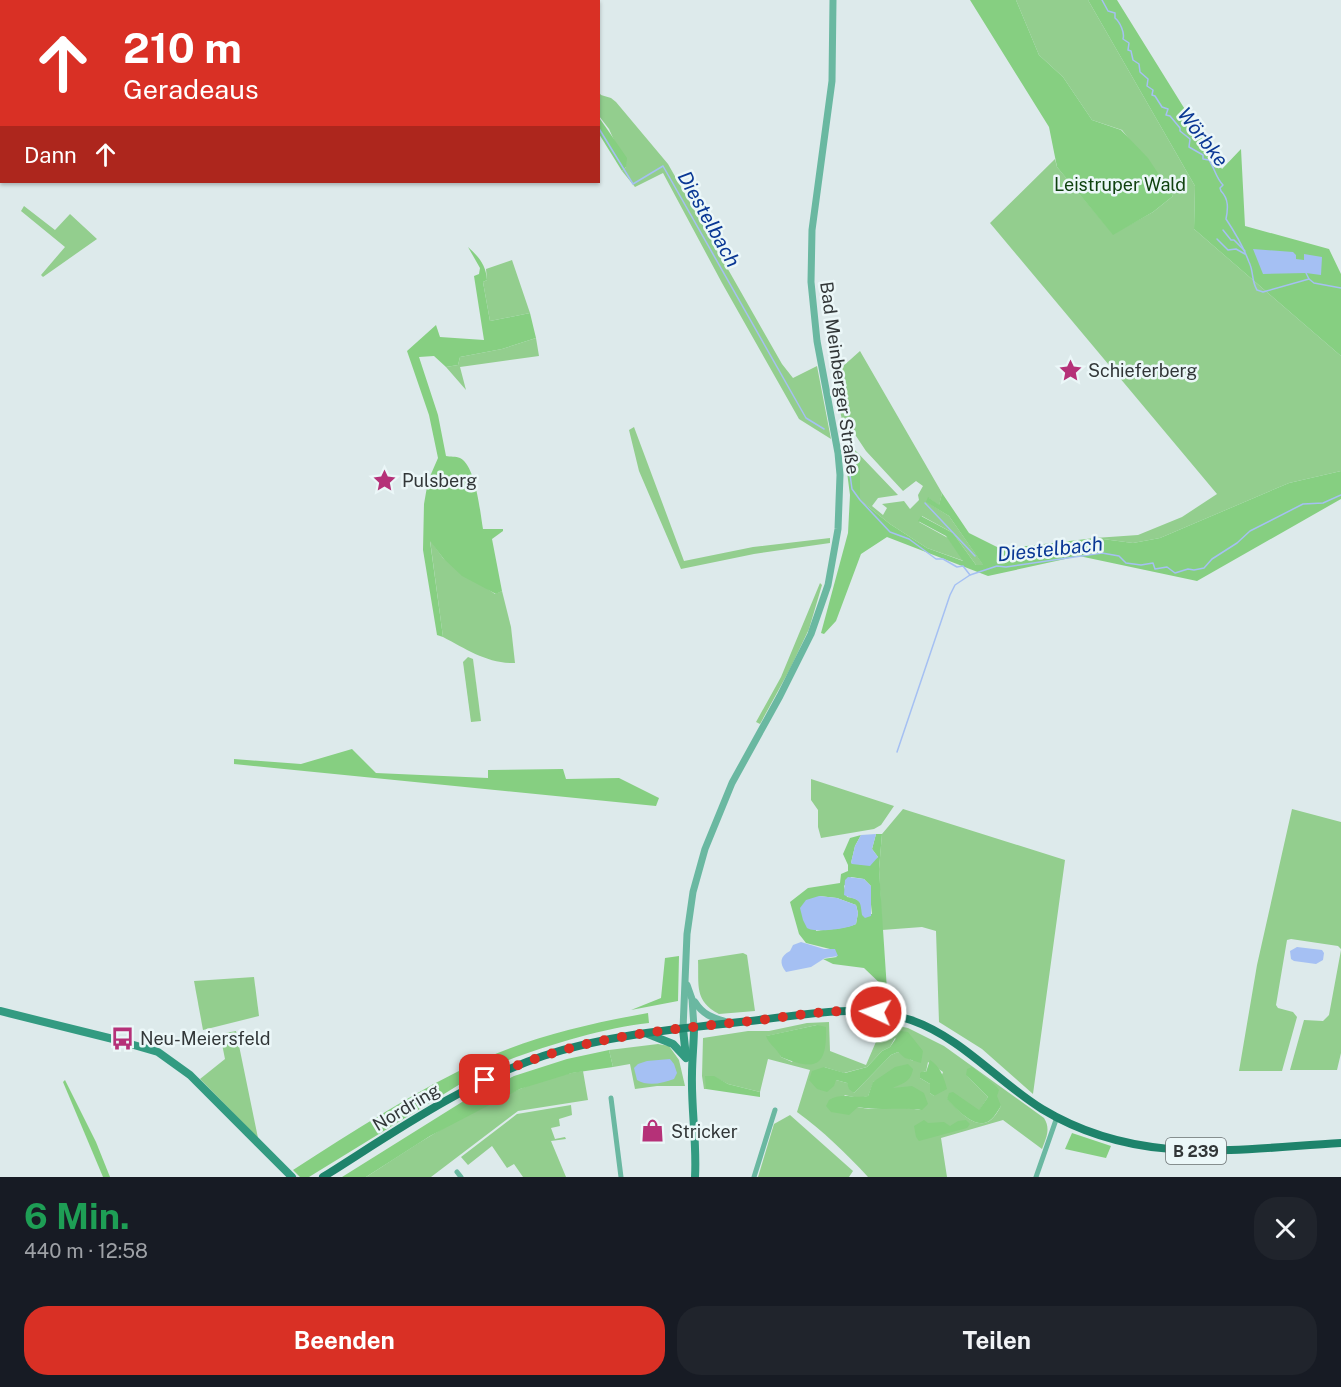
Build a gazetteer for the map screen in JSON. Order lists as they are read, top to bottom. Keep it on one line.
{"streets":{"main road":["Bad Meinberger Straße","Nordring","B 239"]},"crossings":[["Bad Meinberger Straße","B 239"],["Nordring","B 239"]],"water":["Wörbke","Diestelbach"],"parks":["Leistruper Wald"],"places":{"place":["Schieferberg","Pulsberg"],"bus stop":["Neu-Meiersfeld"],"shop":["Stricker"]},"page":{"turn":["210 m","Geradeaus"],"then":"Dann","heading":["6 Min.","440 m · 12:58"],"buttons":["Beenden","Teilen"]}}
